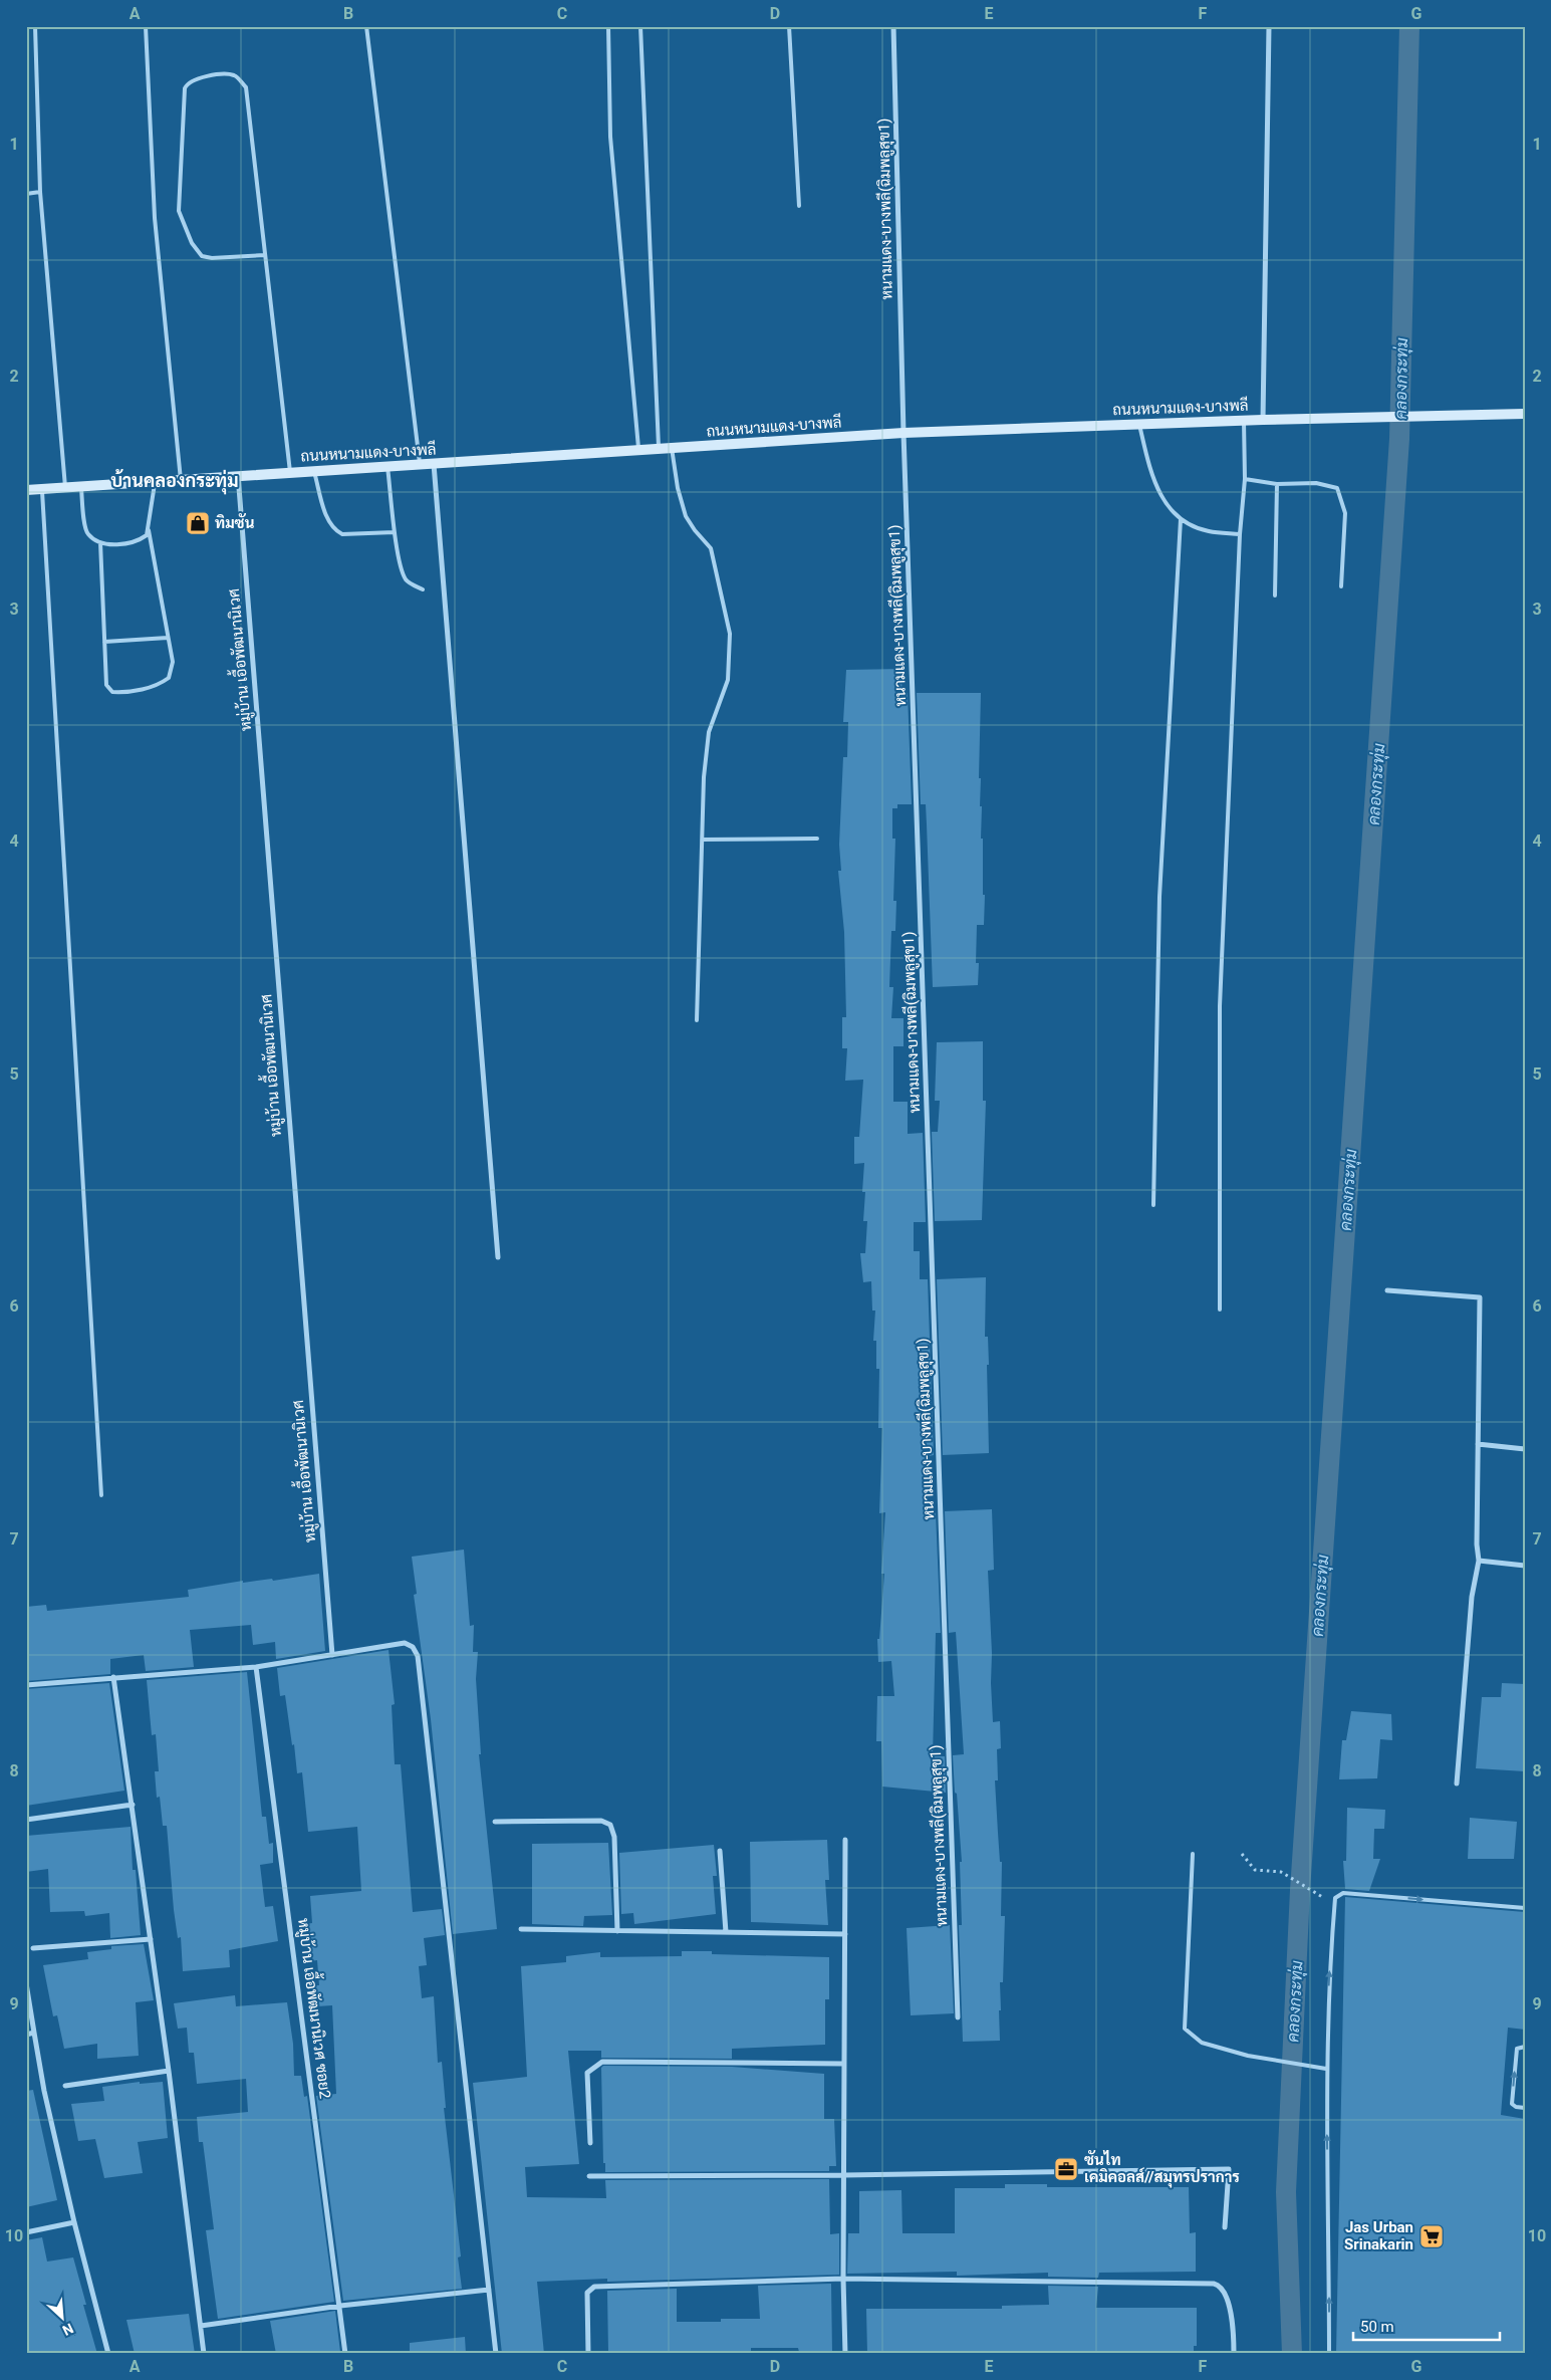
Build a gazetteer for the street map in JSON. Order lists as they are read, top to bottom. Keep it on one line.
{"streets":{"main road":["ถนนหนามแดง-บางพลี"],"street":["หนามแดง-บางพลี(ฉิมพลูสุข1)","หมู่บ้าน เอื้อพัฒนานิเวศ","หมู่บ้าน เอื้อพัฒนานิเวศ ซอย2"]},"crossings":[["หนามแดง-บางพลี(ฉิมพลูสุข1)","ถนนหนามแดง-บางพลี"],["ถนนหนามแดง-บางพลี","หมู่บ้าน เอื้อพัฒนานิเวศ"]],"districts":["บ้านคลองกระทุ่ม"],"water":["คลองกระทุ่ม"],"places":{"shop":["ทิมซัน"],"office":["ซันไท เคมิคอลส์//สมุทรปราการ"],"supermarket":["Jas Urban Srinakarin"]},"scale_bar":"50 m","north":"bottom right","grid":{"columns":["A","B","C","D","E","F","G"],"rows":["1","2","3","4","5","6","7","8","9","10"]}}
